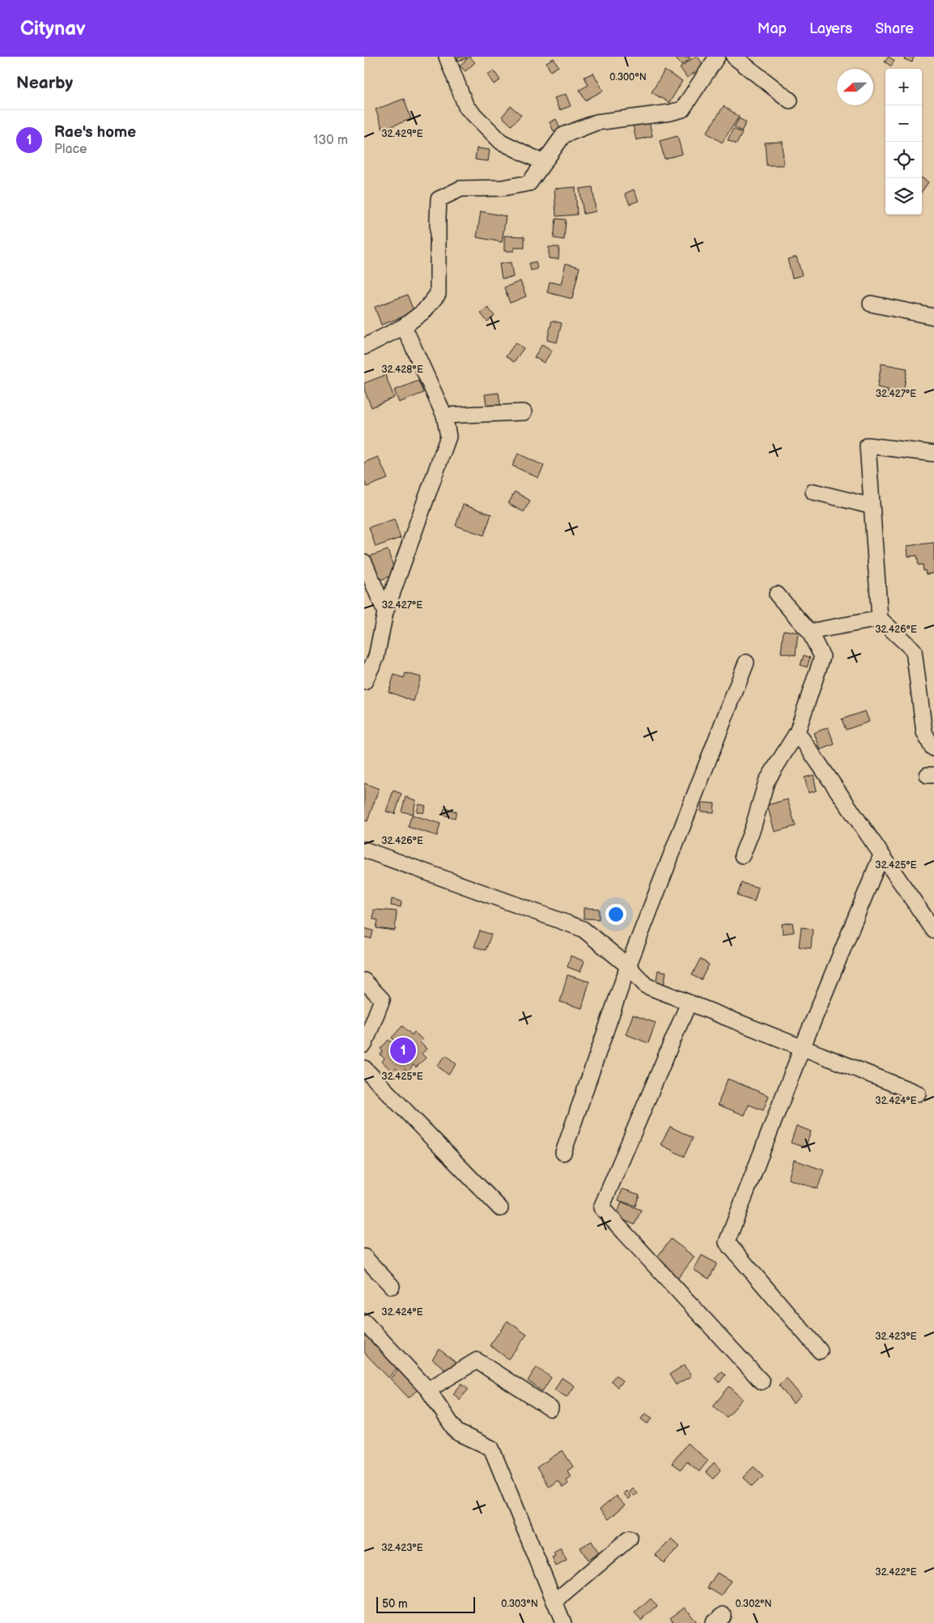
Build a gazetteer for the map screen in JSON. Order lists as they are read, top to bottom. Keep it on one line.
{"scale_bar":"50 m","north":"left","page":{"header":"Citynav","nav":["Map","Layers","Share"],"heading":"Nearby","map_buttons":["+","−"],"list":[{"mark":"1","name":"Rae's home","note":"Place","value":"130 m"}],"pins":"1","scale":"50 m"},"coordinates":["0.300°N","32.429°E","32.428°E","32.427°E","32.426°E","32.425°E","32.424°E","32.423°E","32.422°E","0.303°N","0.302°N"]}
